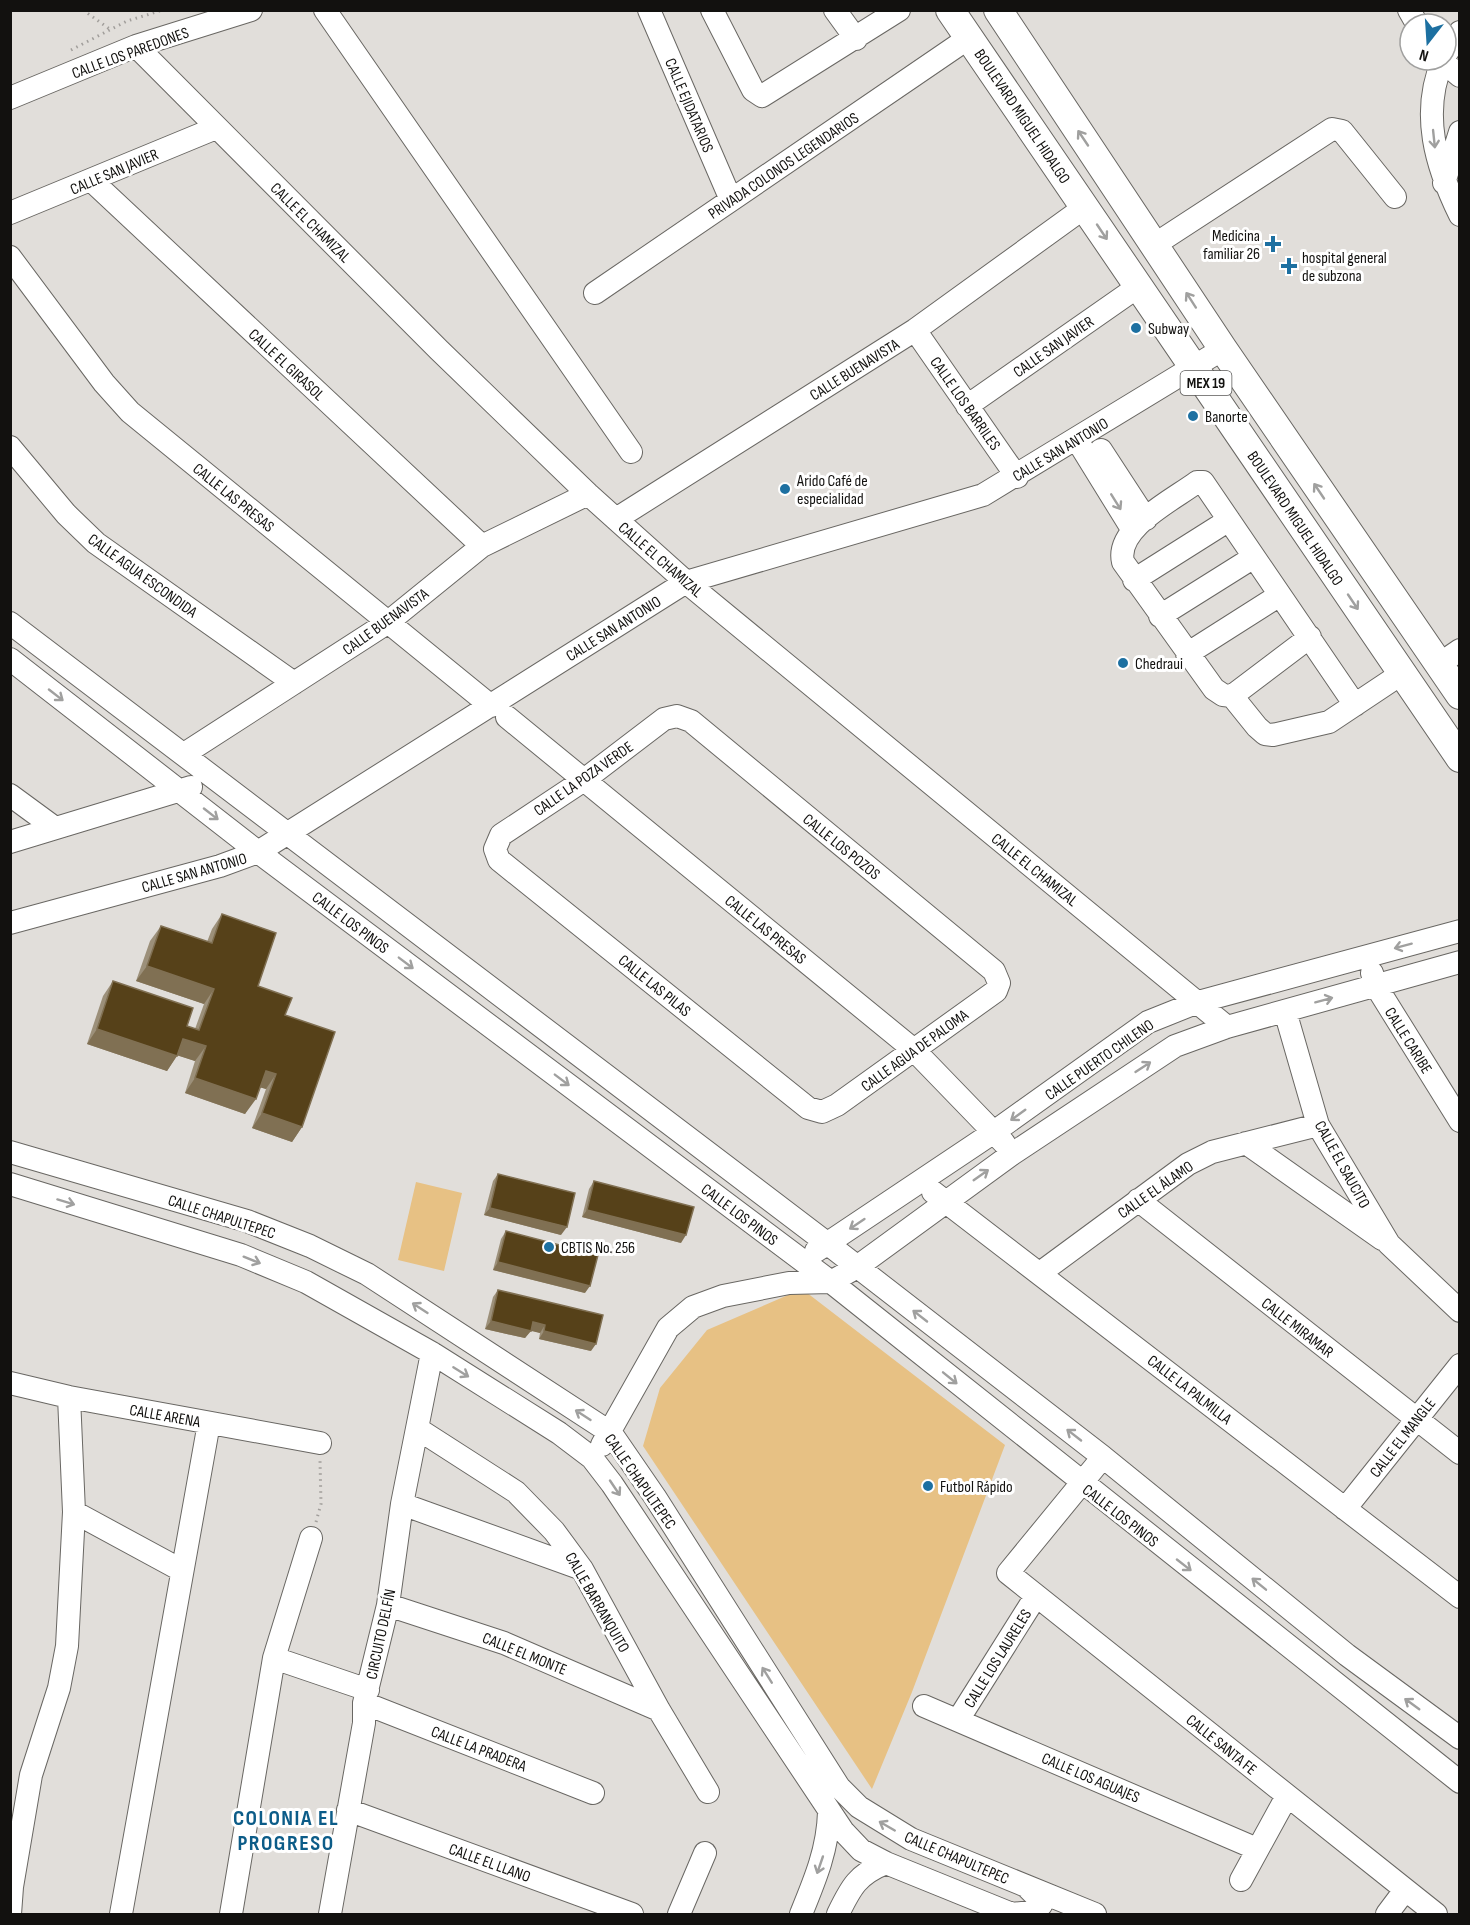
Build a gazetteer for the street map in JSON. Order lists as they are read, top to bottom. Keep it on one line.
{"streets":{"main road":["BOULEVARD MIGUEL HIDALGO","MEX 19"],"street":["CALLE LOS PAREDONES","CALLE EJIDATARIOS","PRIVADA COLONOS LEGENDARIOS","CALLE SAN JAVIER","CALLE EL CHAMIZAL","CALLE EL GIRASOL","CALLE BUENAVISTA","CALLE LOS BARRILES","CALLE SAN ANTONIO","CALLE LAS PRESAS","CALLE AGUA ESCONDIDA","CALLE LA POZA VERDE","CALLE LOS POZOS","CALLE LOS PINOS","CALLE LAS PILAS","CALLE CARIBE","CALLE AGUA DE PALOMA","CALLE PUERTO CHILENO","CALLE EL SAUCITO","CALLE EL ÁLAMO","CALLE CHAPULTEPEC","CALLE MIRAMAR","CALLE LA PALMILLA","CALLE ARENA","CALLE EL MANGLE","CALLE BARRANQUITO","CIRCUITO DELFÍN","CALLE EL MONTE","CALLE LOS LAURELES","CALLE SANTA FE","CALLE LA PRADERA","CALLE LOS AGUAJES","CALLE EL LLANO"]},"crossings":[["CALLE LOS PAREDONES","CALLE EL CHAMIZAL"],["CALLE EJIDATARIOS","PRIVADA COLONOS LEGENDARIOS"],["BOULEVARD MIGUEL HIDALGO","PRIVADA COLONOS LEGENDARIOS"],["BOULEVARD MIGUEL HIDALGO","CALLE SAN JAVIER"],["BOULEVARD MIGUEL HIDALGO","CALLE BUENAVISTA"],["BOULEVARD MIGUEL HIDALGO","CALLE SAN ANTONIO"],["CALLE SAN JAVIER","CALLE EL CHAMIZAL"],["CALLE SAN JAVIER","CALLE EL GIRASOL"],["CALLE SAN JAVIER","CALLE LOS BARRILES"],["CALLE EL CHAMIZAL","CALLE BUENAVISTA"],["CALLE EL CHAMIZAL","CALLE SAN ANTONIO"],["CALLE EL CHAMIZAL","CALLE PUERTO CHILENO"],["CALLE EL GIRASOL","CALLE BUENAVISTA"],["CALLE BUENAVISTA","CALLE LOS BARRILES"],["CALLE BUENAVISTA","CALLE LAS PRESAS"],["CALLE BUENAVISTA","CALLE AGUA ESCONDIDA"],["CALLE BUENAVISTA","CALLE LOS PINOS"],["CALLE LOS BARRILES","CALLE SAN ANTONIO"],["CALLE SAN ANTONIO","CALLE LAS PRESAS"],["CALLE SAN ANTONIO","CALLE LOS PINOS"],["CALLE LAS PRESAS","CALLE LA POZA VERDE"],["CALLE LAS PRESAS","CALLE AGUA DE PALOMA"],["CALLE LAS PRESAS","CALLE PUERTO CHILENO"],["CALLE LA POZA VERDE","CALLE LOS POZOS"],["CALLE LA POZA VERDE","CALLE LAS PILAS"],["CALLE LOS POZOS","CALLE AGUA DE PALOMA"],["CALLE LOS PINOS","CALLE PUERTO CHILENO"],["CALLE LOS PINOS","CALLE SANTA FE"],["CALLE LAS PILAS","CALLE AGUA DE PALOMA"],["CALLE CARIBE","CALLE PUERTO CHILENO"],["CALLE PUERTO CHILENO","CALLE EL SAUCITO"],["CALLE PUERTO CHILENO","CALLE CHAPULTEPEC"],["CALLE PUERTO CHILENO","CALLE LA PALMILLA"],["CALLE EL SAUCITO","CALLE EL ÁLAMO"],["CALLE EL ÁLAMO","CALLE MIRAMAR"],["CALLE EL ÁLAMO","CALLE LA PALMILLA"],["CALLE CHAPULTEPEC","CIRCUITO DELFÍN"],["CALLE MIRAMAR","CALLE EL MANGLE"],["CALLE LA PALMILLA","CALLE EL MANGLE"],["CALLE BARRANQUITO","CIRCUITO DELFÍN"],["CALLE BARRANQUITO","CALLE EL MONTE"],["CIRCUITO DELFÍN","CALLE EL MONTE"],["CIRCUITO DELFÍN","CALLE LA PRADERA"],["CIRCUITO DELFÍN","CALLE EL LLANO"],["CALLE LOS LAURELES","CALLE SANTA FE"],["CALLE LOS LAURELES","CALLE LOS AGUAJES"]],"districts":["COLONIA EL PROGRESO"],"places":{"health":["Medicina familiar 26","hospital general de subzona"],"other":["Subway","Banorte","Arido Café de especialidad","Chedraui","CBTIS No. 256","Futbol Rápido"]},"north":"bottom"}
